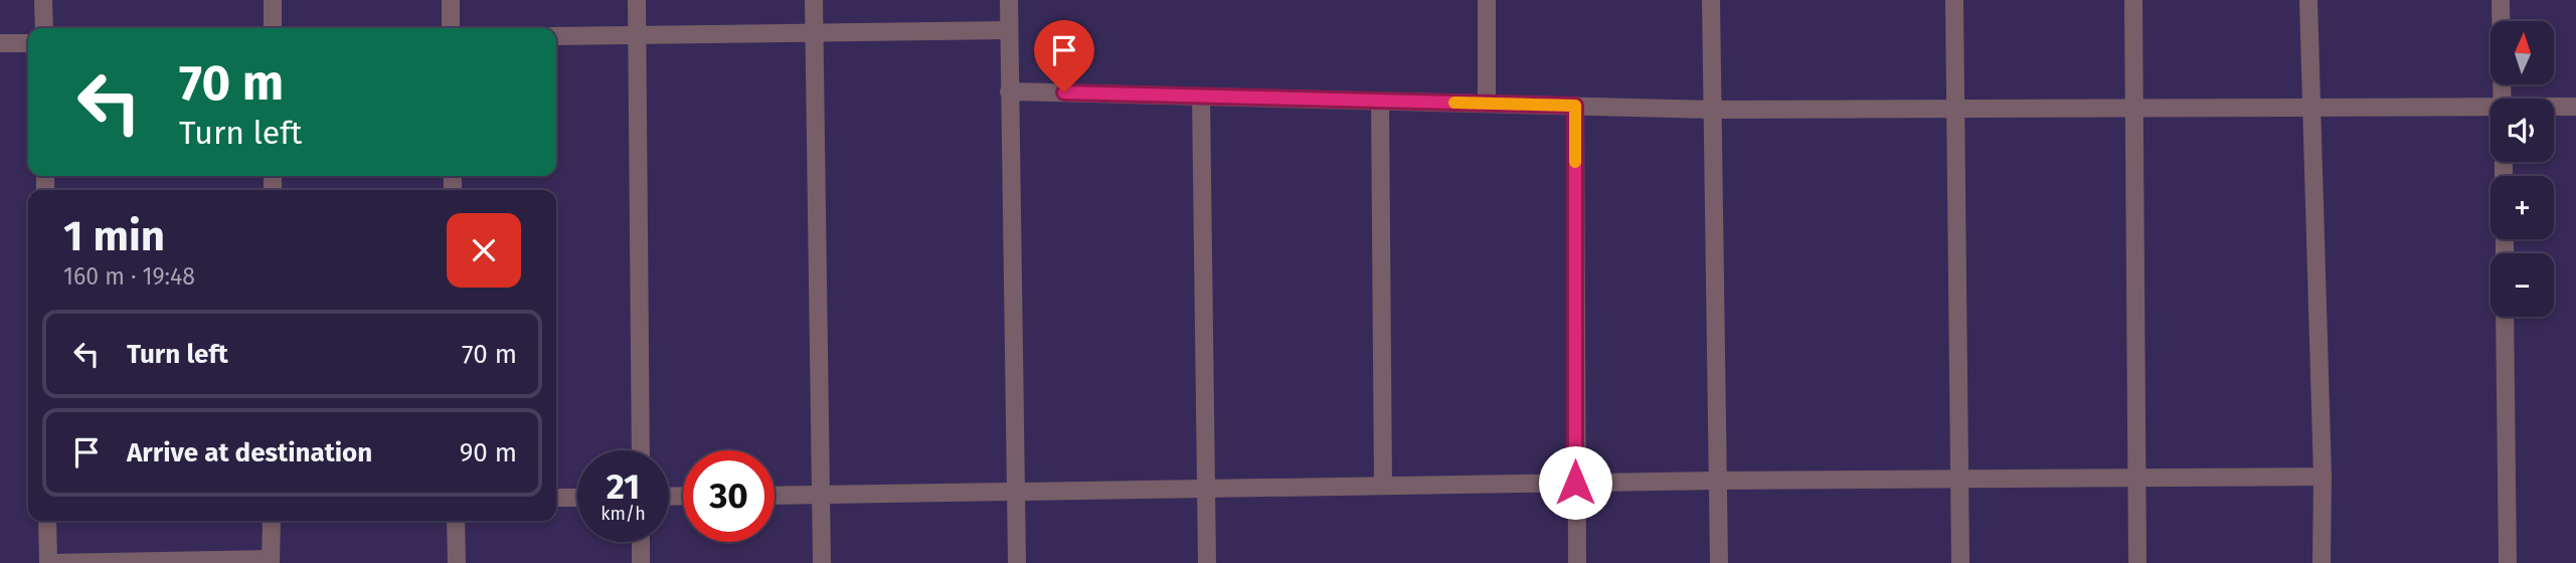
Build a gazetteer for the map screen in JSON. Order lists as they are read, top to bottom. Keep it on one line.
{"north":"top","page":{"map_buttons":["+","−"],"turn":["70 m","Turn left"],"heading":["1 min","160 m · 19:48"],"list":[{"name":"Turn left","value":"70 m"},{"name":"Arrive at destination","value":"90 m"}],"speed":"21 km/h","limit":"30"}}
